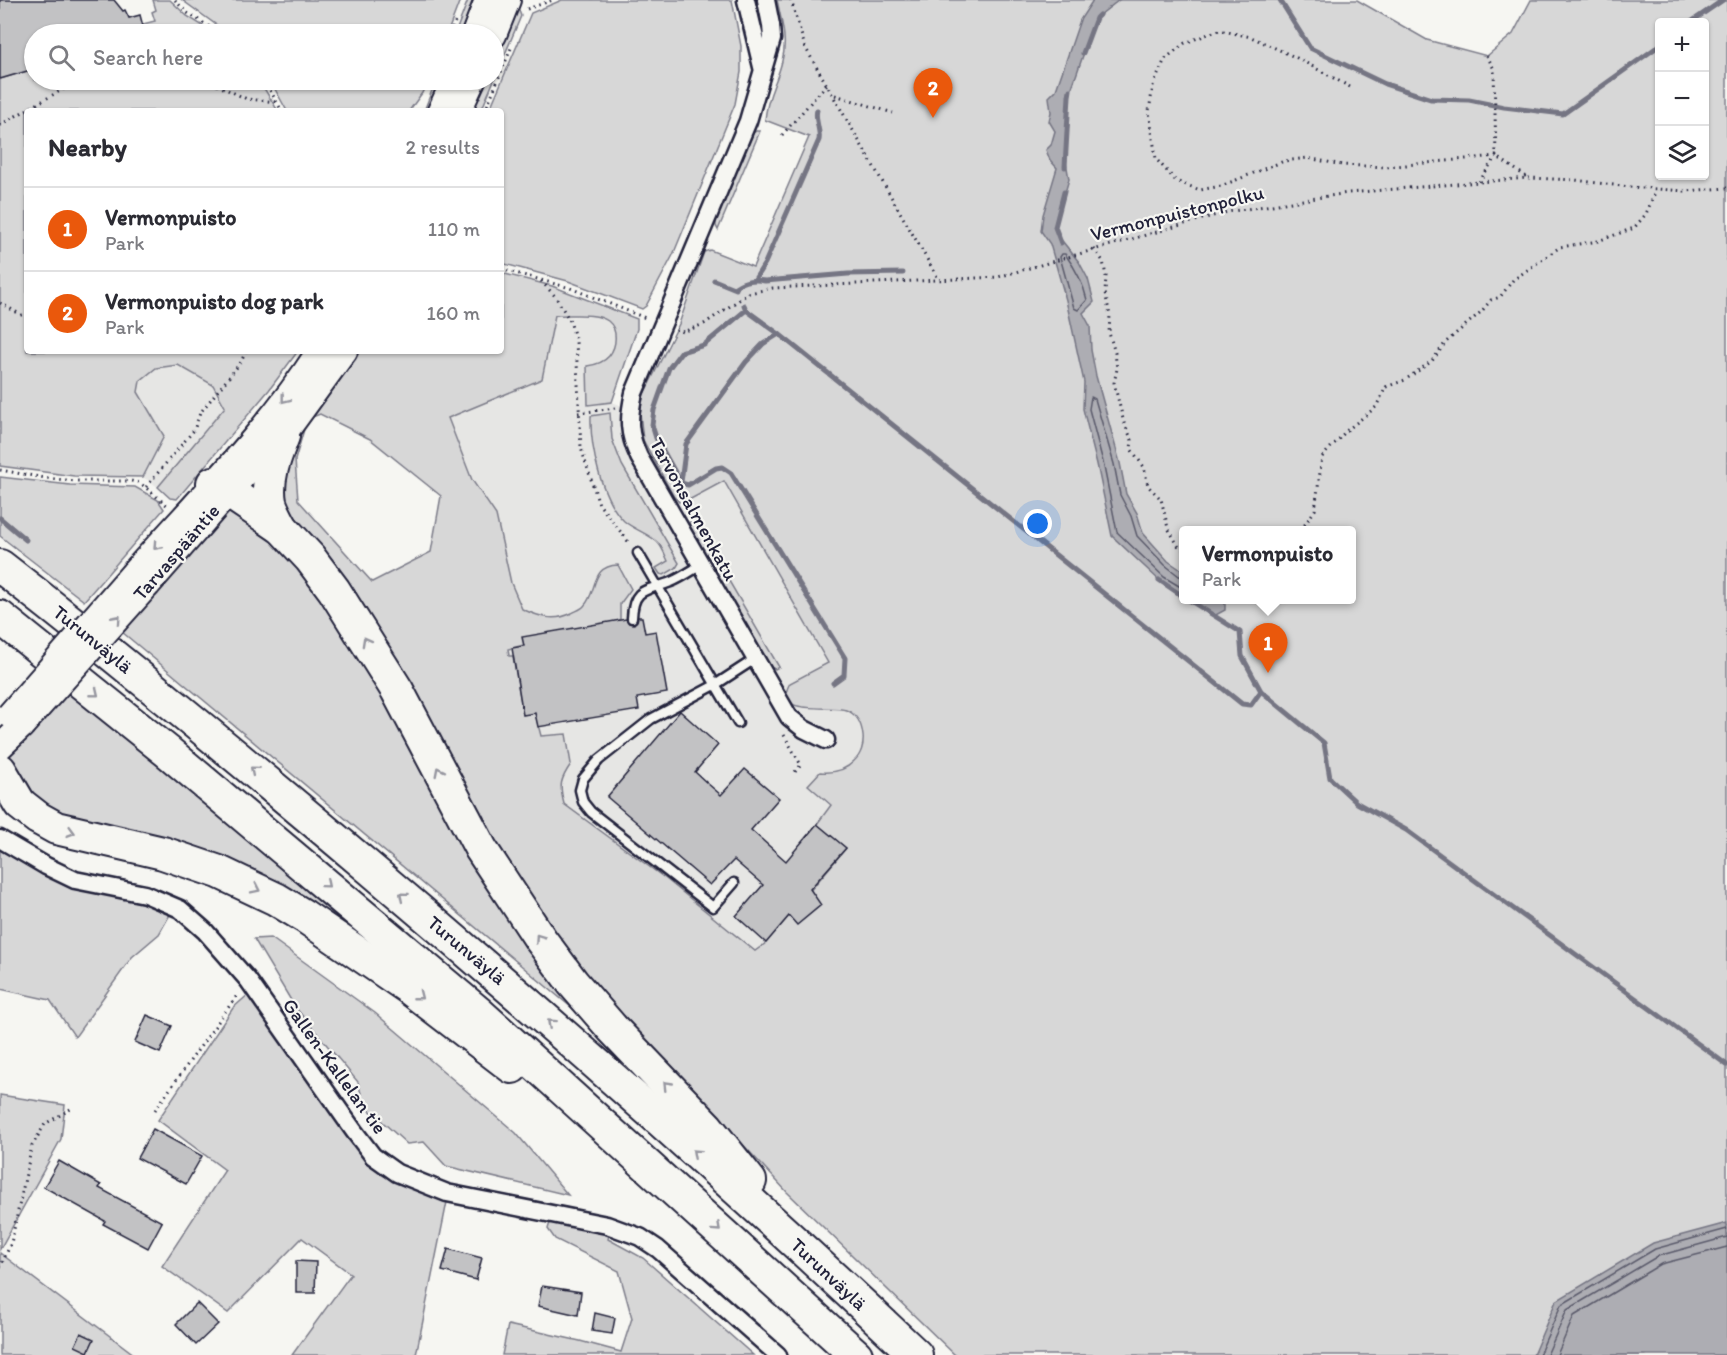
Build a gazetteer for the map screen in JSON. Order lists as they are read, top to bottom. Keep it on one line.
{"streets":{"highway":["Turunväylä"],"main road":["Tarvaspääntie"],"street":["Tarvonsalmenkatu","Gallen-Kallelan tie"],"path":["Vermonpuistonpolku"]},"page":{"map_buttons":["+","−"],"search":"Search here","pins":["2","1"],"heading":["Nearby","2 results"],"list":[{"mark":"1","name":"Vermonpuisto","note":"Park","value":"110 m"},{"mark":"2","name":"Vermonpuisto dog park","note":"Park","value":"160 m"}],"popup":["Vermonpuisto","Park"]}}
